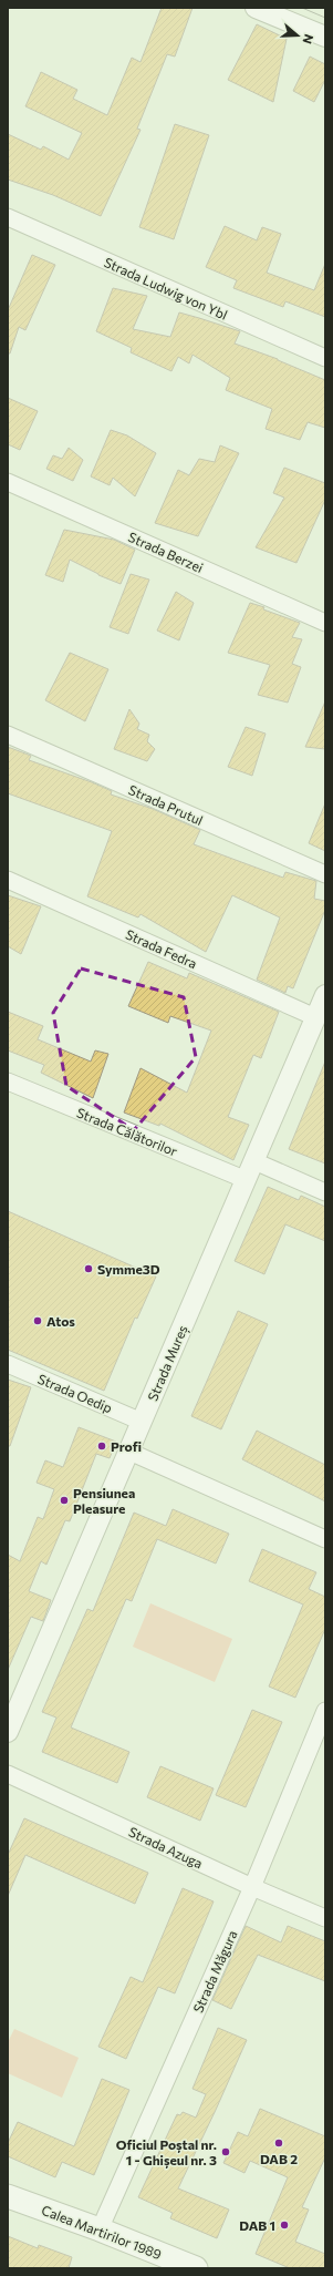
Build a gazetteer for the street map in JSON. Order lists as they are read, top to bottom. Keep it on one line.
{"streets":{"main road":["Calea Martirilor 1989"],"street":["Strada Ludwig von Ybl","Strada Berzei","Strada Prutul","Strada Fedra","Strada Călătorilor","Strada Mureș","Strada Oedip","Strada Azuga","Strada Măgura"]},"crossings":[["Strada Fedra","Strada Mureș"],["Strada Călătorilor","Strada Mureș"],["Strada Mureș","Strada Oedip"],["Strada Azuga","Strada Măgura"],["Strada Măgura","Calea Martirilor 1989"]],"places":["Symme3D","Atos","Profi","Pensiunea Pleasure","DAB 2","Oficiul Poștal nr. 1 - Ghișeul nr. 3","DAB 1"],"north":"right"}
